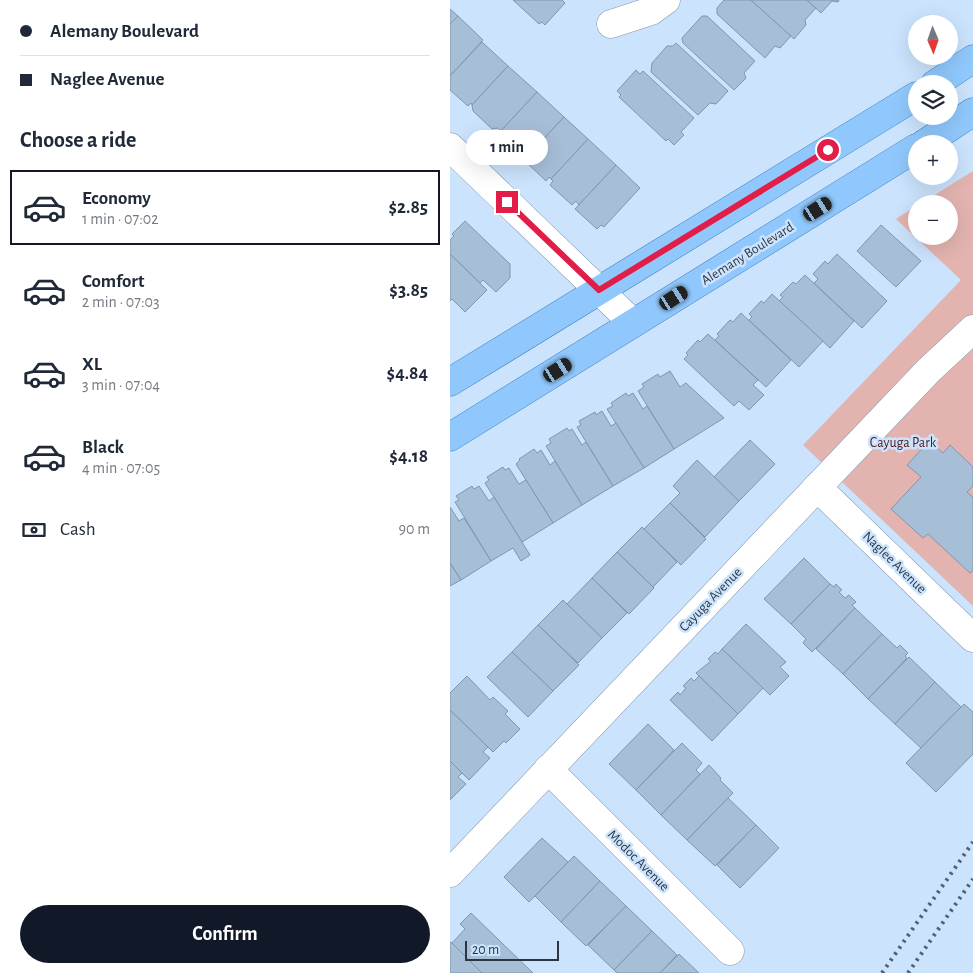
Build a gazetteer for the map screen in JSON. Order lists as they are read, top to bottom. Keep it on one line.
{"streets":{"main road":["Alemany Boulevard"],"street":["Naglee Avenue","Cayuga Avenue","Modoc Avenue"]},"crossings":[["Naglee Avenue","Cayuga Avenue"],["Cayuga Avenue","Modoc Avenue"]],"parks":["Cayuga Park"],"scale_bar":"20 m","north":"bottom","page":{"banner":["Alemany Boulevard","Naglee Avenue"],"map_buttons":["+","−"],"heading":"Choose a ride","bubble":"1 min","list":[{"name":"Economy","note":"1 min · 07:02","value":"$2.85"},{"name":"Comfort","note":"2 min · 07:03","value":"$3.85"},{"name":"XL","note":"3 min · 07:04","value":"$4.84"},{"name":"Black","note":"4 min · 07:05","value":"$4.18"}],"pay":["Cash","90 m"],"buttons":"Confirm","scale":"20 m"}}
